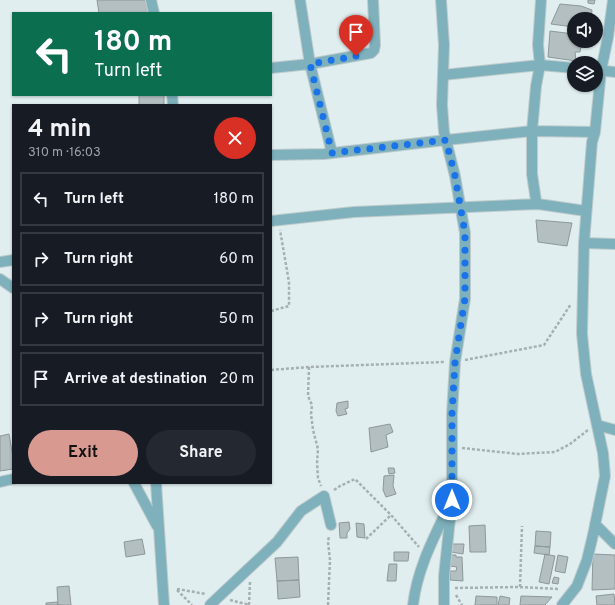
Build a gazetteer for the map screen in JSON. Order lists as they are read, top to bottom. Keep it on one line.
{"page":{"turn":["180 m","Turn left"],"heading":["4 min","310 m · 16:03"],"list":[{"name":"Turn left","value":"180 m"},{"name":"Turn right","value":"60 m"},{"name":"Turn right","value":"50 m"},{"name":"Arrive at destination","value":"20 m"}],"buttons":["Exit","Share"]}}
